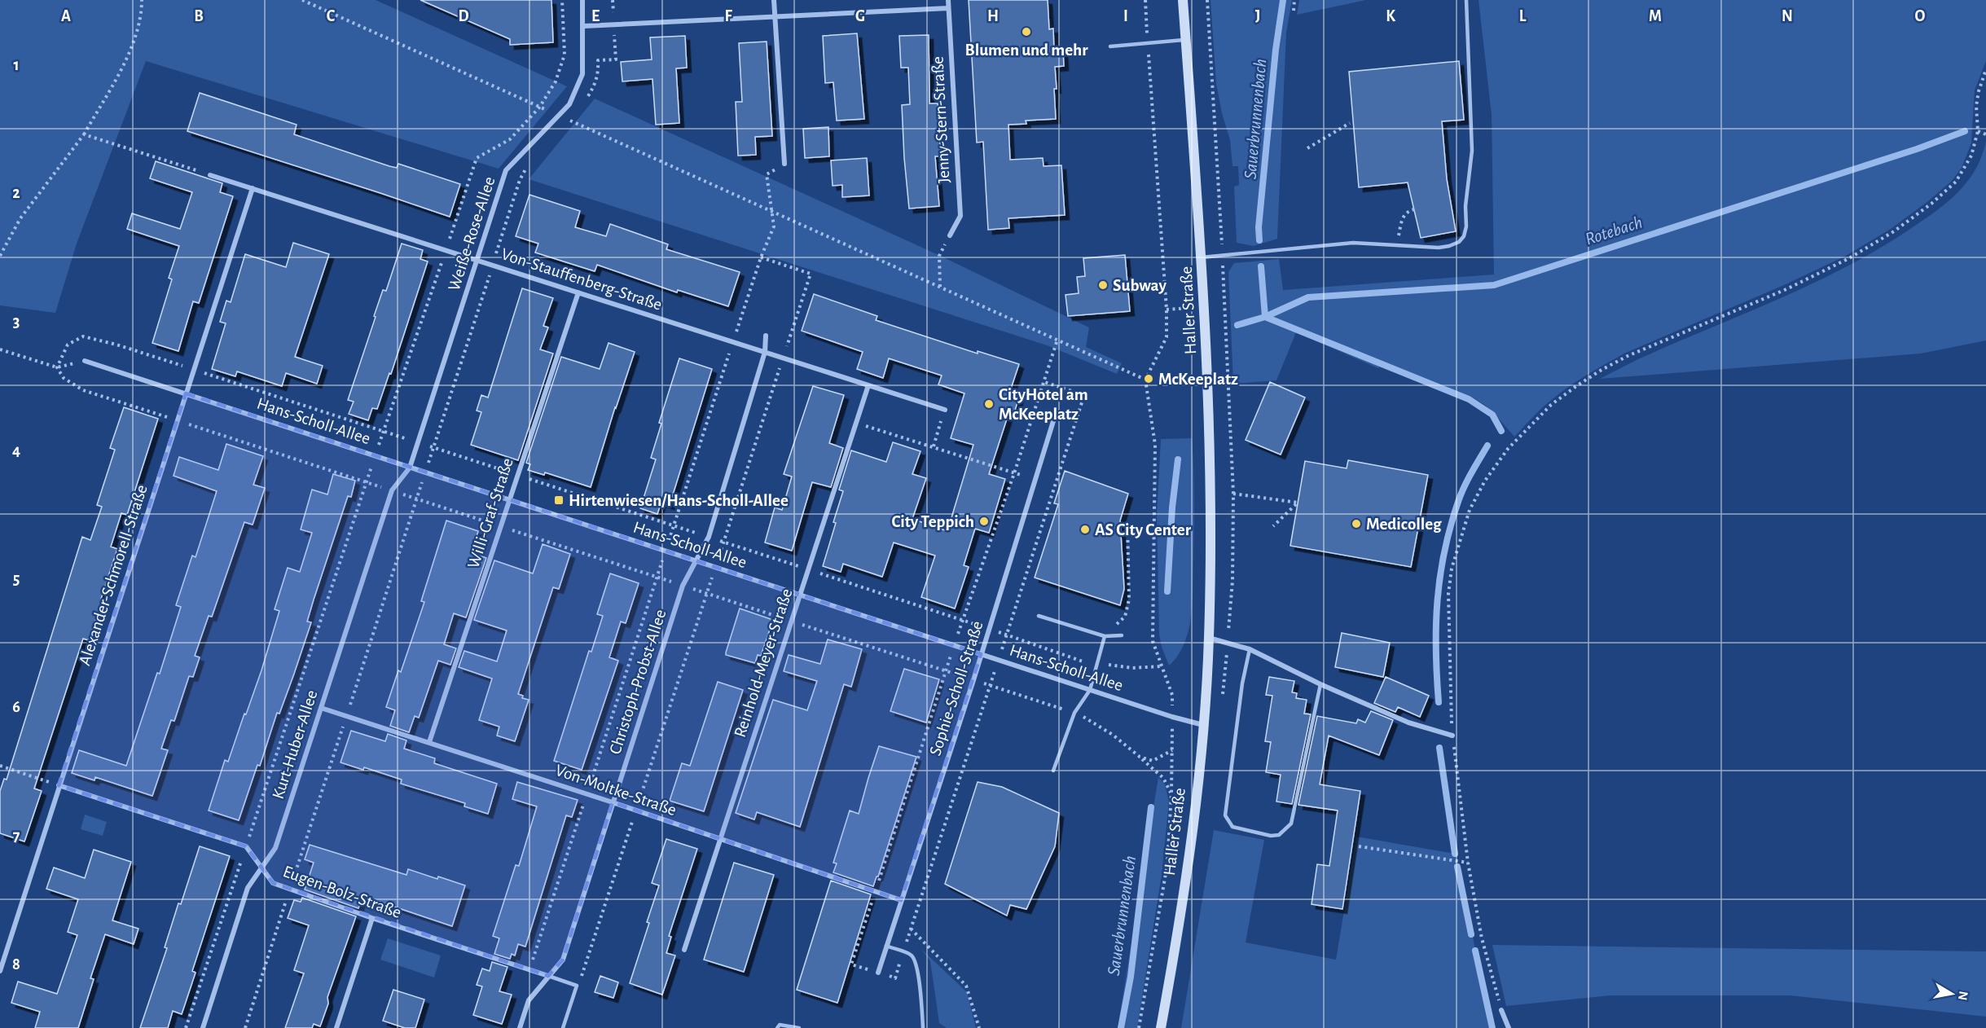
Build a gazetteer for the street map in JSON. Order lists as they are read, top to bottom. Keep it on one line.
{"streets":{"main road":["Haller Straße"],"street":["Jenny-Stern-Straße","Weiße-Rose-Allee","Von-Stauffenberg-Straße","Hans-Scholl-Allee","Willi-Graf-Straße","Alexander-Schmorell-Straße","Reinhold-Meyer-Straße","Christoph-Probst-Allee","Sophie-Scholl-Straße","Kurt-Huber-Allee","Von-Moltke-Straße","Eugen-Bolz-Straße"]},"crossings":[["Weiße-Rose-Allee","Von-Stauffenberg-Straße"],["Weiße-Rose-Allee","Hans-Scholl-Allee"],["Weiße-Rose-Allee","Kurt-Huber-Allee"],["Von-Stauffenberg-Straße","Willi-Graf-Straße"],["Von-Stauffenberg-Straße","Alexander-Schmorell-Straße"],["Von-Stauffenberg-Straße","Reinhold-Meyer-Straße"],["Von-Stauffenberg-Straße","Christoph-Probst-Allee"],["Haller Straße","Hans-Scholl-Allee"],["Hans-Scholl-Allee","Willi-Graf-Straße"],["Hans-Scholl-Allee","Alexander-Schmorell-Straße"],["Hans-Scholl-Allee","Reinhold-Meyer-Straße"],["Hans-Scholl-Allee","Christoph-Probst-Allee"],["Hans-Scholl-Allee","Sophie-Scholl-Straße"],["Hans-Scholl-Allee","Kurt-Huber-Allee"],["Willi-Graf-Straße","Von-Moltke-Straße"],["Reinhold-Meyer-Straße","Von-Moltke-Straße"],["Christoph-Probst-Allee","Von-Moltke-Straße"],["Christoph-Probst-Allee","Eugen-Bolz-Straße"],["Sophie-Scholl-Straße","Von-Moltke-Straße"],["Kurt-Huber-Allee","Von-Moltke-Straße"],["Kurt-Huber-Allee","Eugen-Bolz-Straße"]],"water":["Sauerbrunnenbach","Rotebach"],"places":{"other":["Blumen und mehr","Subway","McKeeplatz","CityHotel am McKeeplatz","City Teppich","Medicolleg","AS City Center"],"transit":["Hirtenwiesen/Hans-Scholl-Allee"]},"north":"right","grid":{"columns":["A","B","C","D","E","F","G","H","I","J","K","L","M","N","O"],"rows":["1","2","3","4","5","6","7","8"]}}
